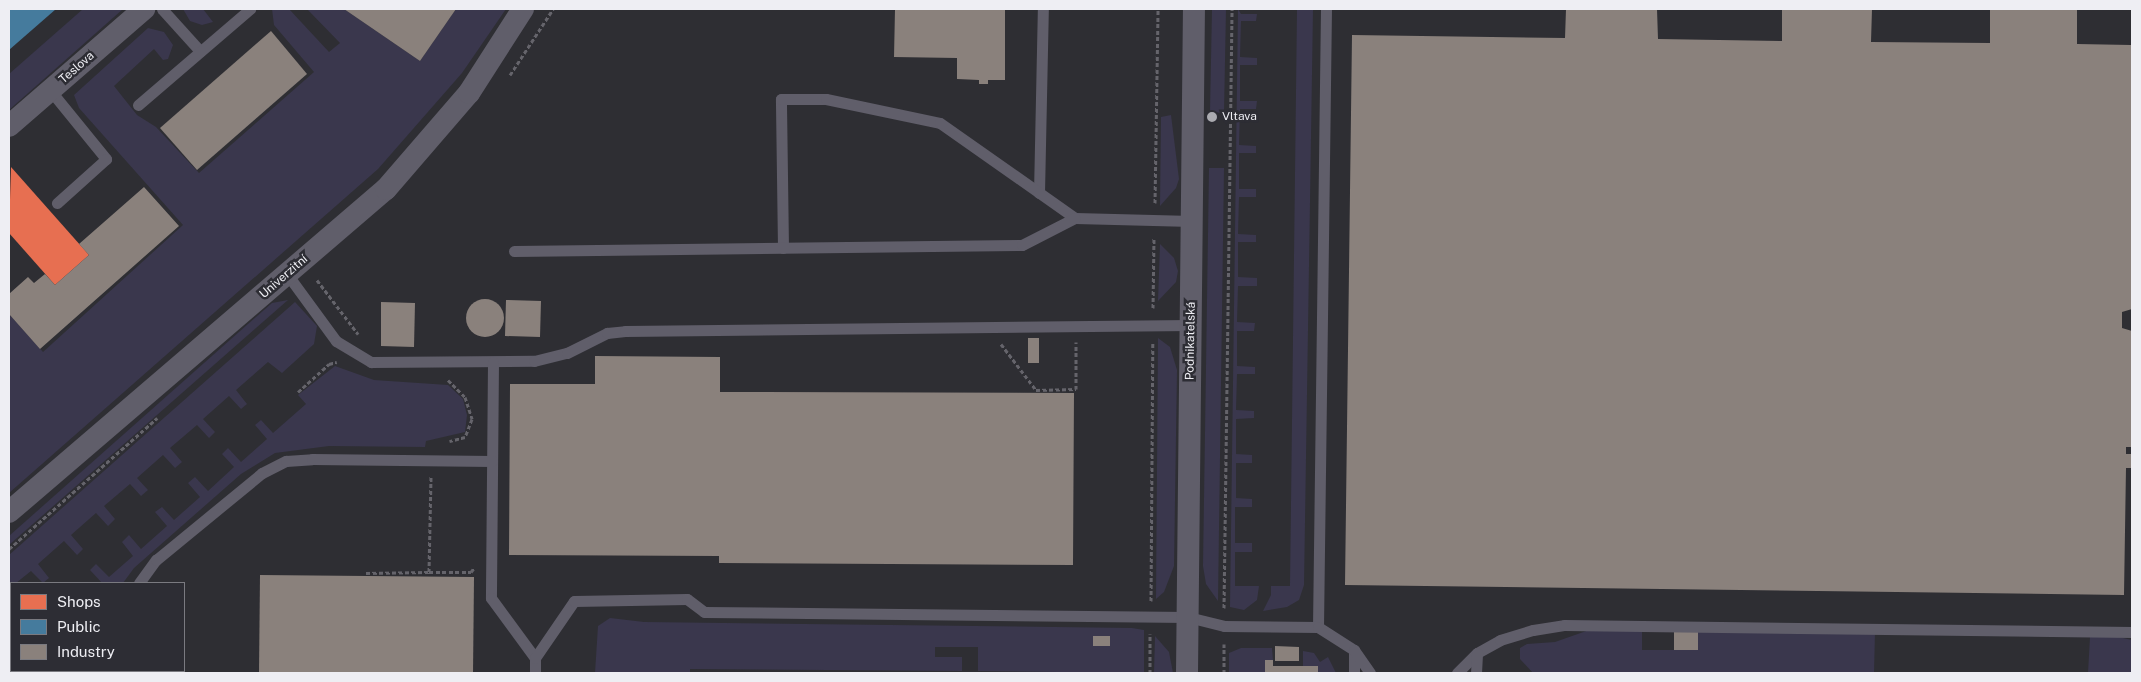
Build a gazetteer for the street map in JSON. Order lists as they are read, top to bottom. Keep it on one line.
{"streets":{"street":["Teslova","Univerzitní","Podnikatelská"]},"places":["Vltava"],"legend":["Shops","Public","Industry"]}
